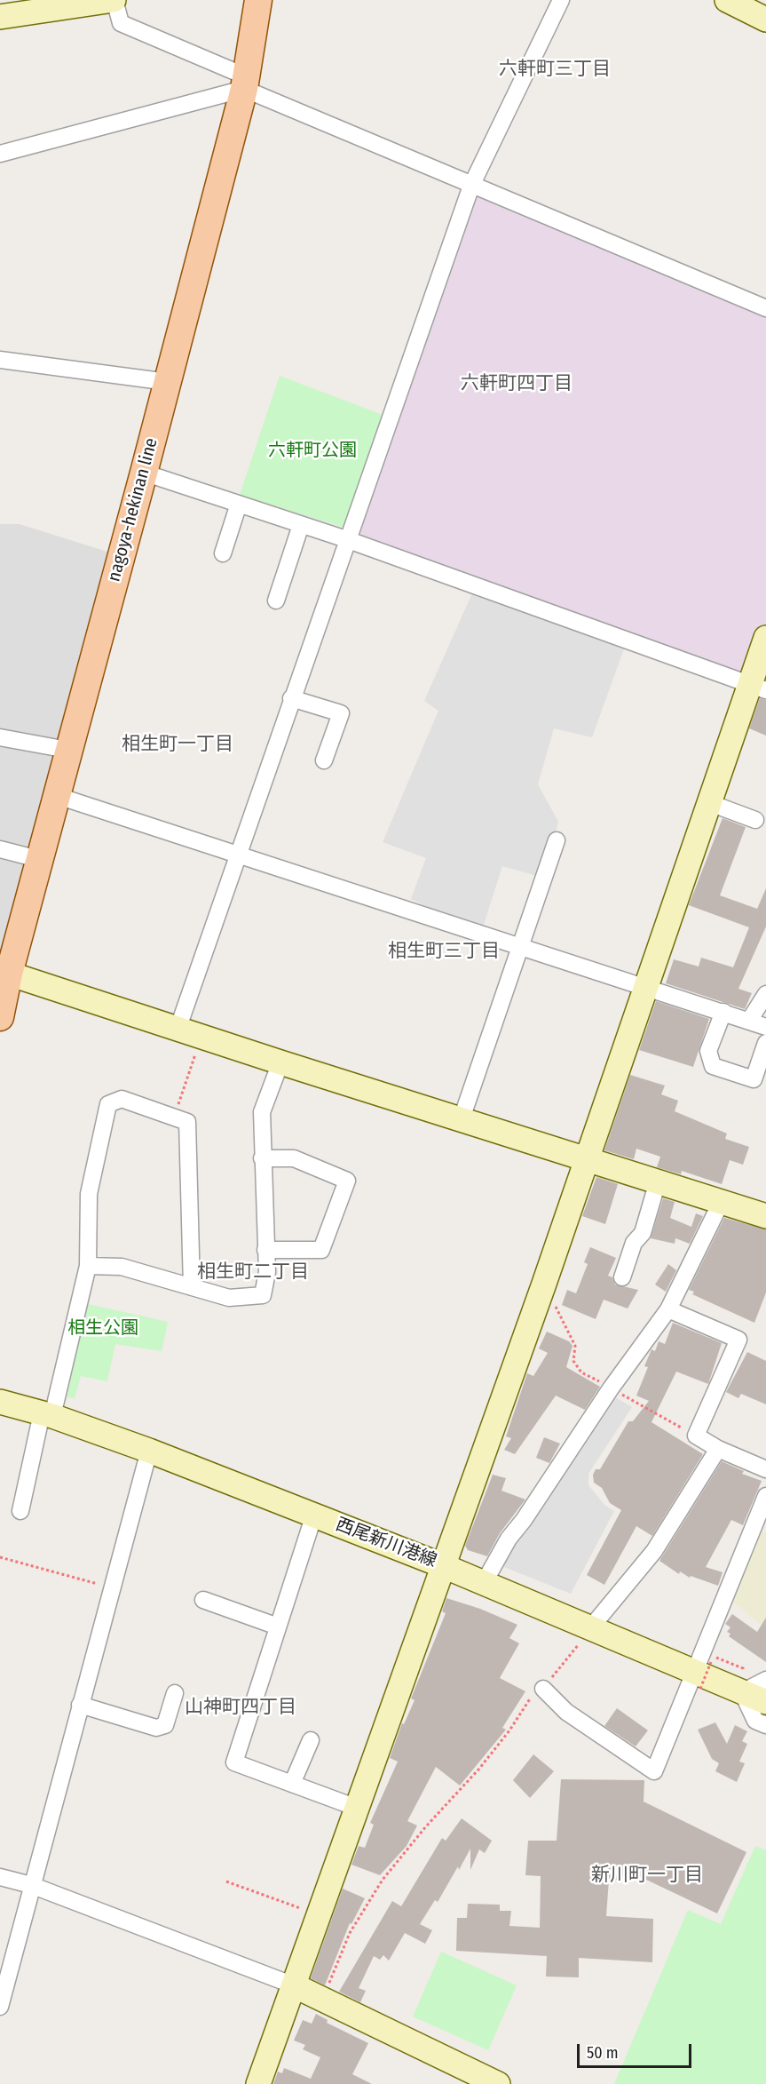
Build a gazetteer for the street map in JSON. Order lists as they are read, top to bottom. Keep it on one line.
{"streets":{"main road":["nagoya-hekinan line"],"street":["西尾新川港線"]},"districts":["六軒町三丁目","六軒町四丁目","相生町一丁目","相生町三丁目","相生町二丁目","山神町四丁目","新川町一丁目"],"parks":["六軒町公園","相生公園"],"scale_bar":"50 m"}
